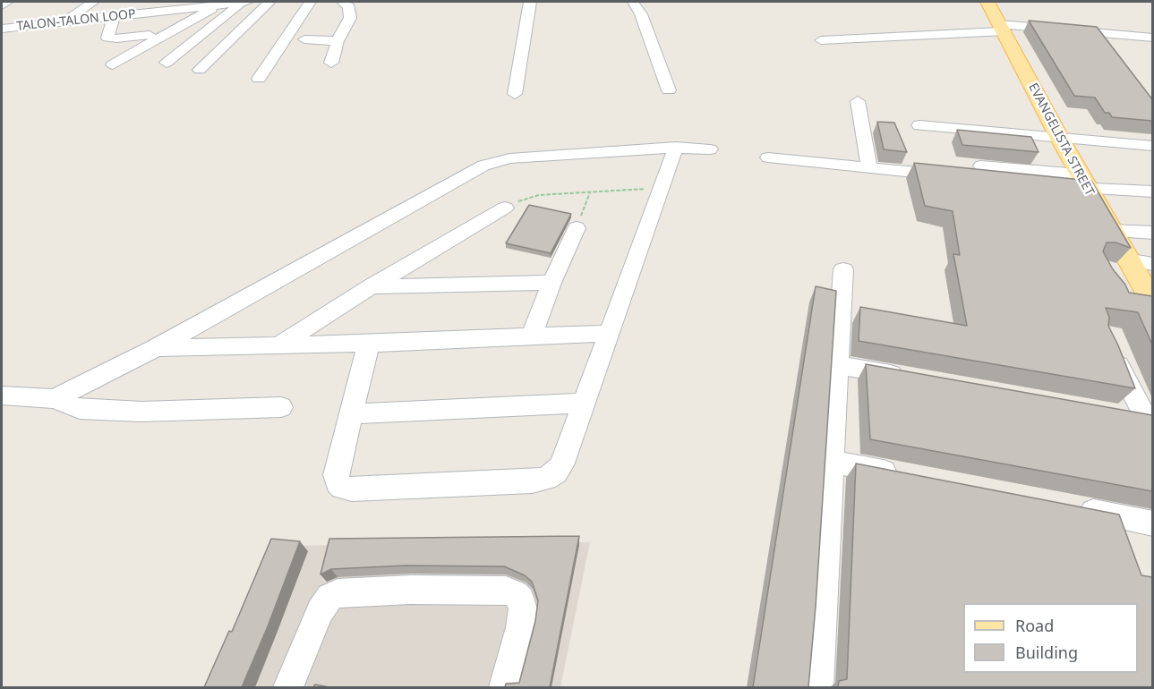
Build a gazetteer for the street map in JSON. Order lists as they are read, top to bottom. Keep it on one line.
{"streets":{"main road":["EVANGELISTA STREET"],"street":["TALON-TALON LOOP"]},"legend":["Road","Building"]}
